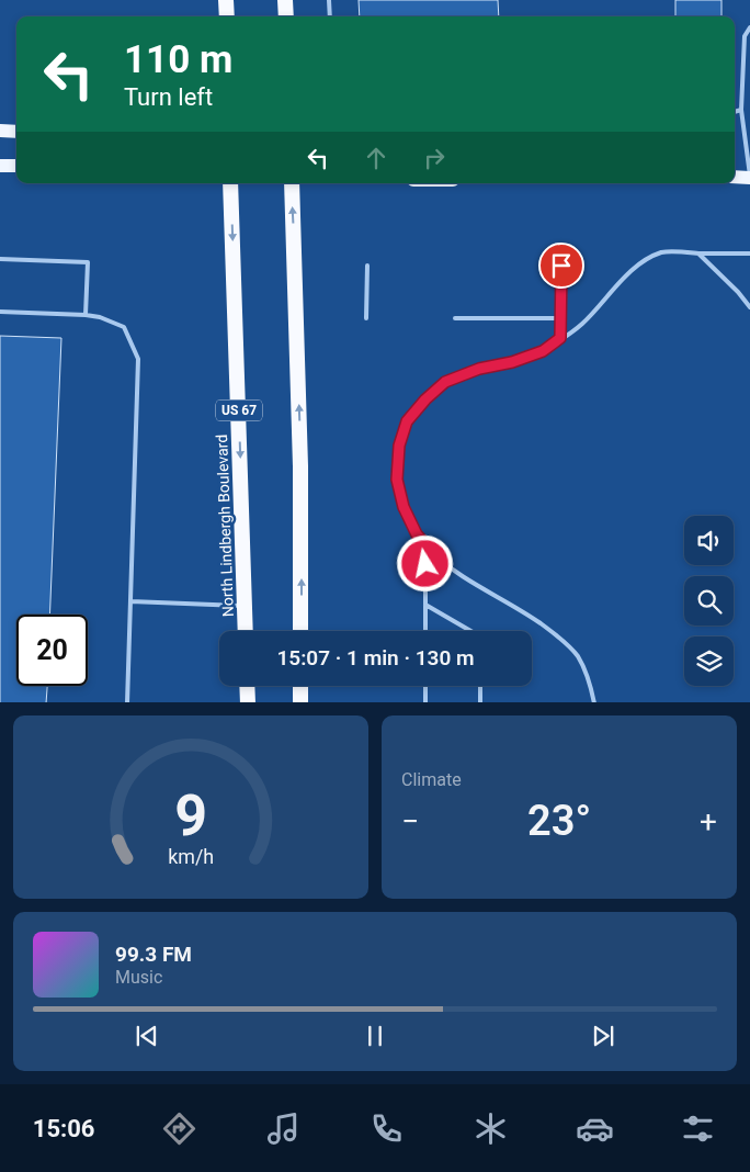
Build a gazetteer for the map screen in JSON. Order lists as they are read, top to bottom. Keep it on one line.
{"streets":{"highway":["US 67","North Lindbergh Boulevard"]},"page":{"turn":["110 m","Turn left"],"limit":"20","trip":"15:07 · 1 min · 130 m","tile":"Climate","heat":["−","23°","+"],"song":["99.3 FM","Music"],"tabs":"15:06","gauge":["9","km/h"]}}
